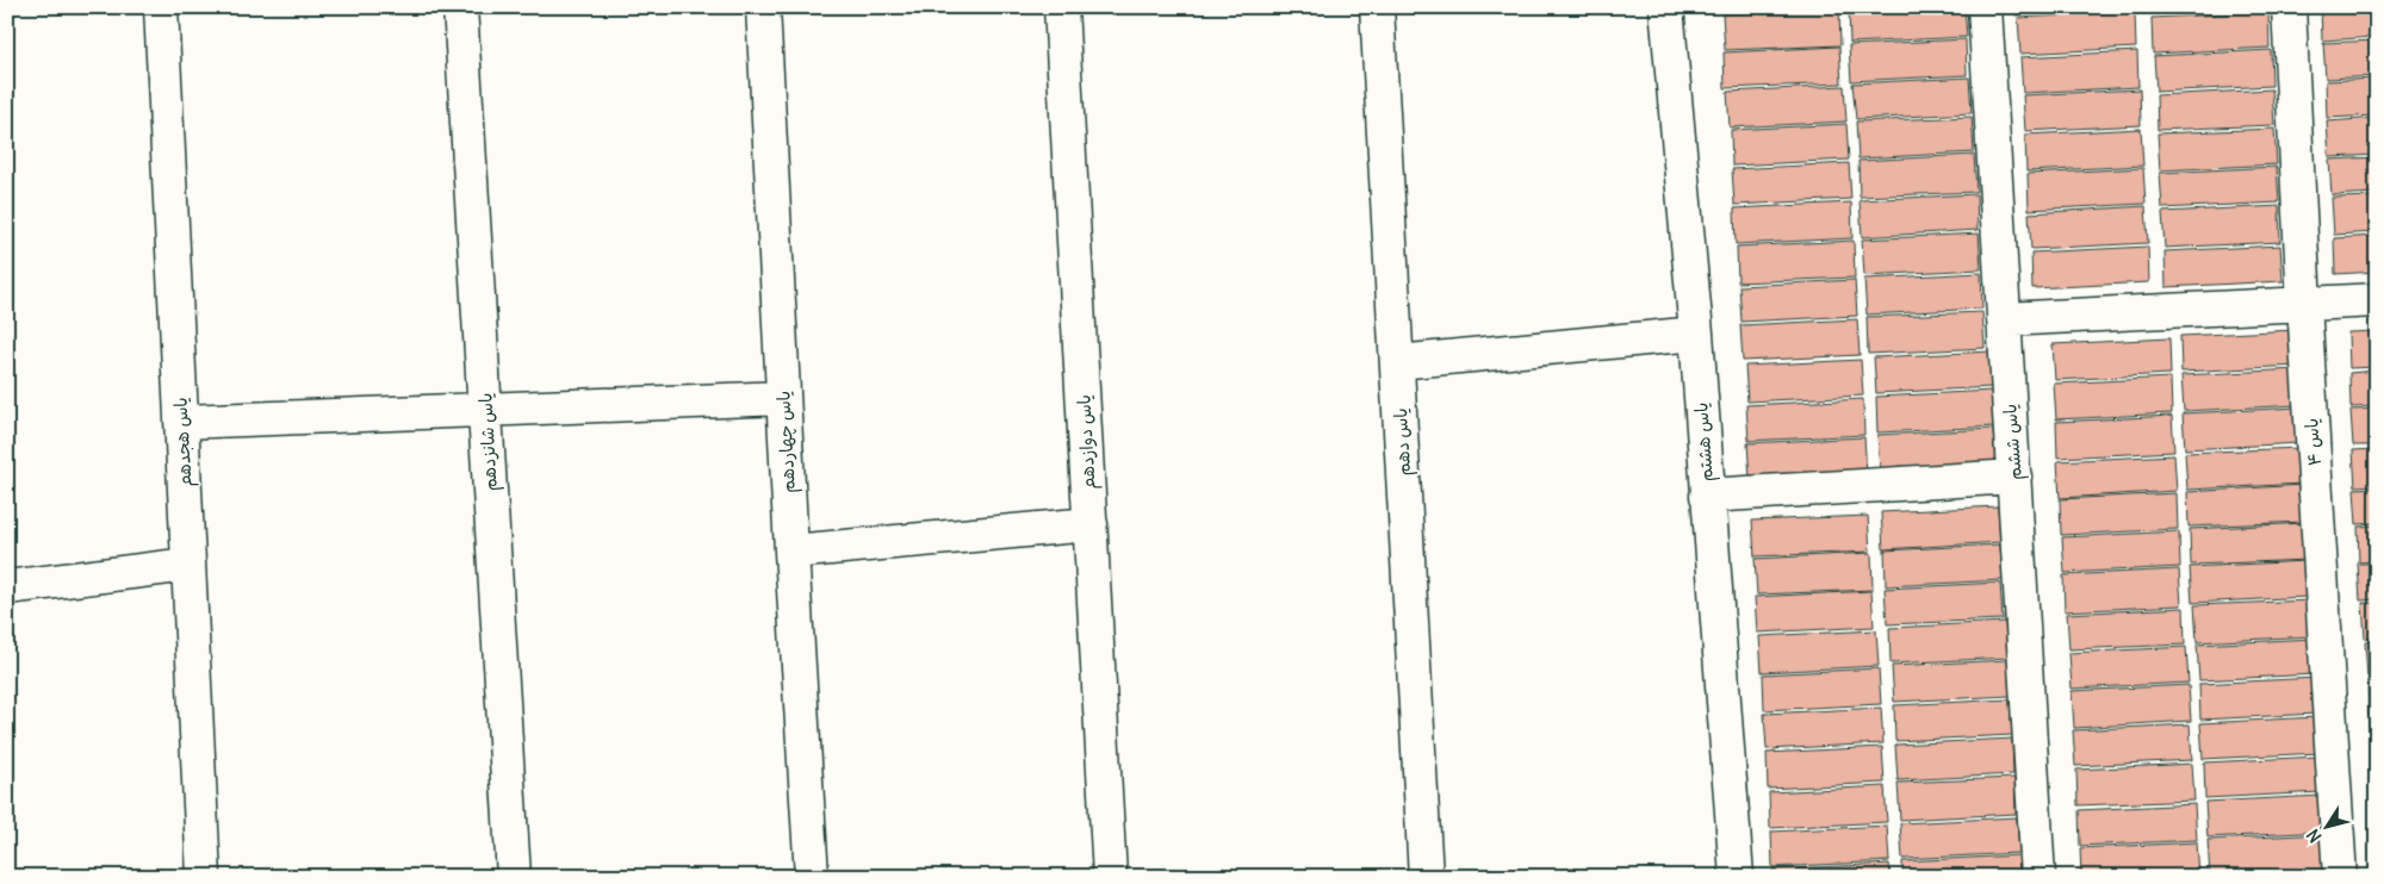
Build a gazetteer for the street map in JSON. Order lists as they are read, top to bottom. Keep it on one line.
{"streets":{"street":["یاس هجدهم","یاس شانزدهم","یاس چهاردهم","یاس دوازدهم","یاس دهم","یاس هشتم","یاس ششم","یاس ۴"]},"north":"bottom left"}
